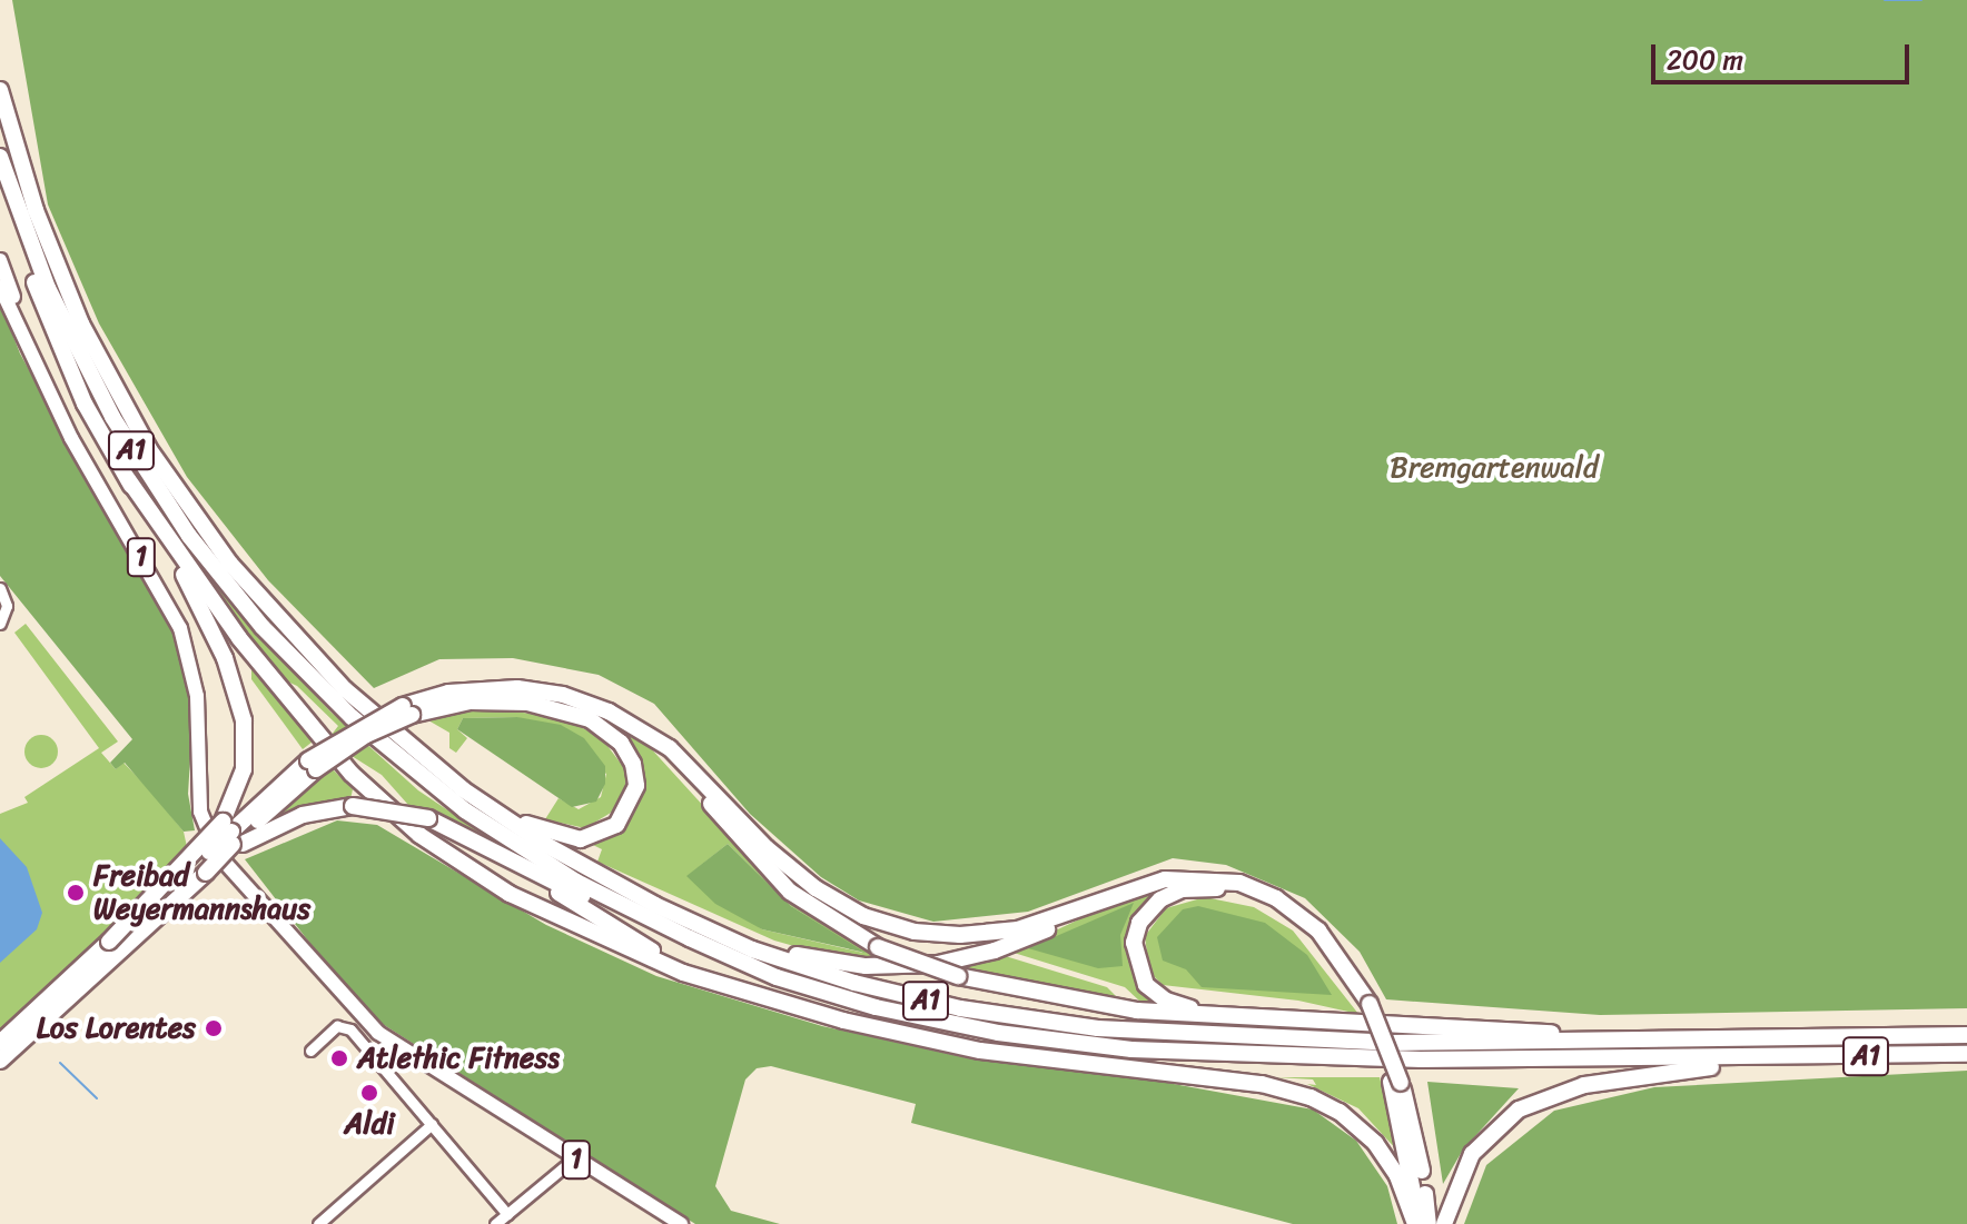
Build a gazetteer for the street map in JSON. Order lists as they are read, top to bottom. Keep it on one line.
{"streets":{"highway":["A1"],"main road":["1"]},"parks":["Bremgartenwald"],"places":["Freibad Weyermannshaus","Los Lorentes","Atlethic Fitness","Aldi"],"scale_bar":"200 m"}
